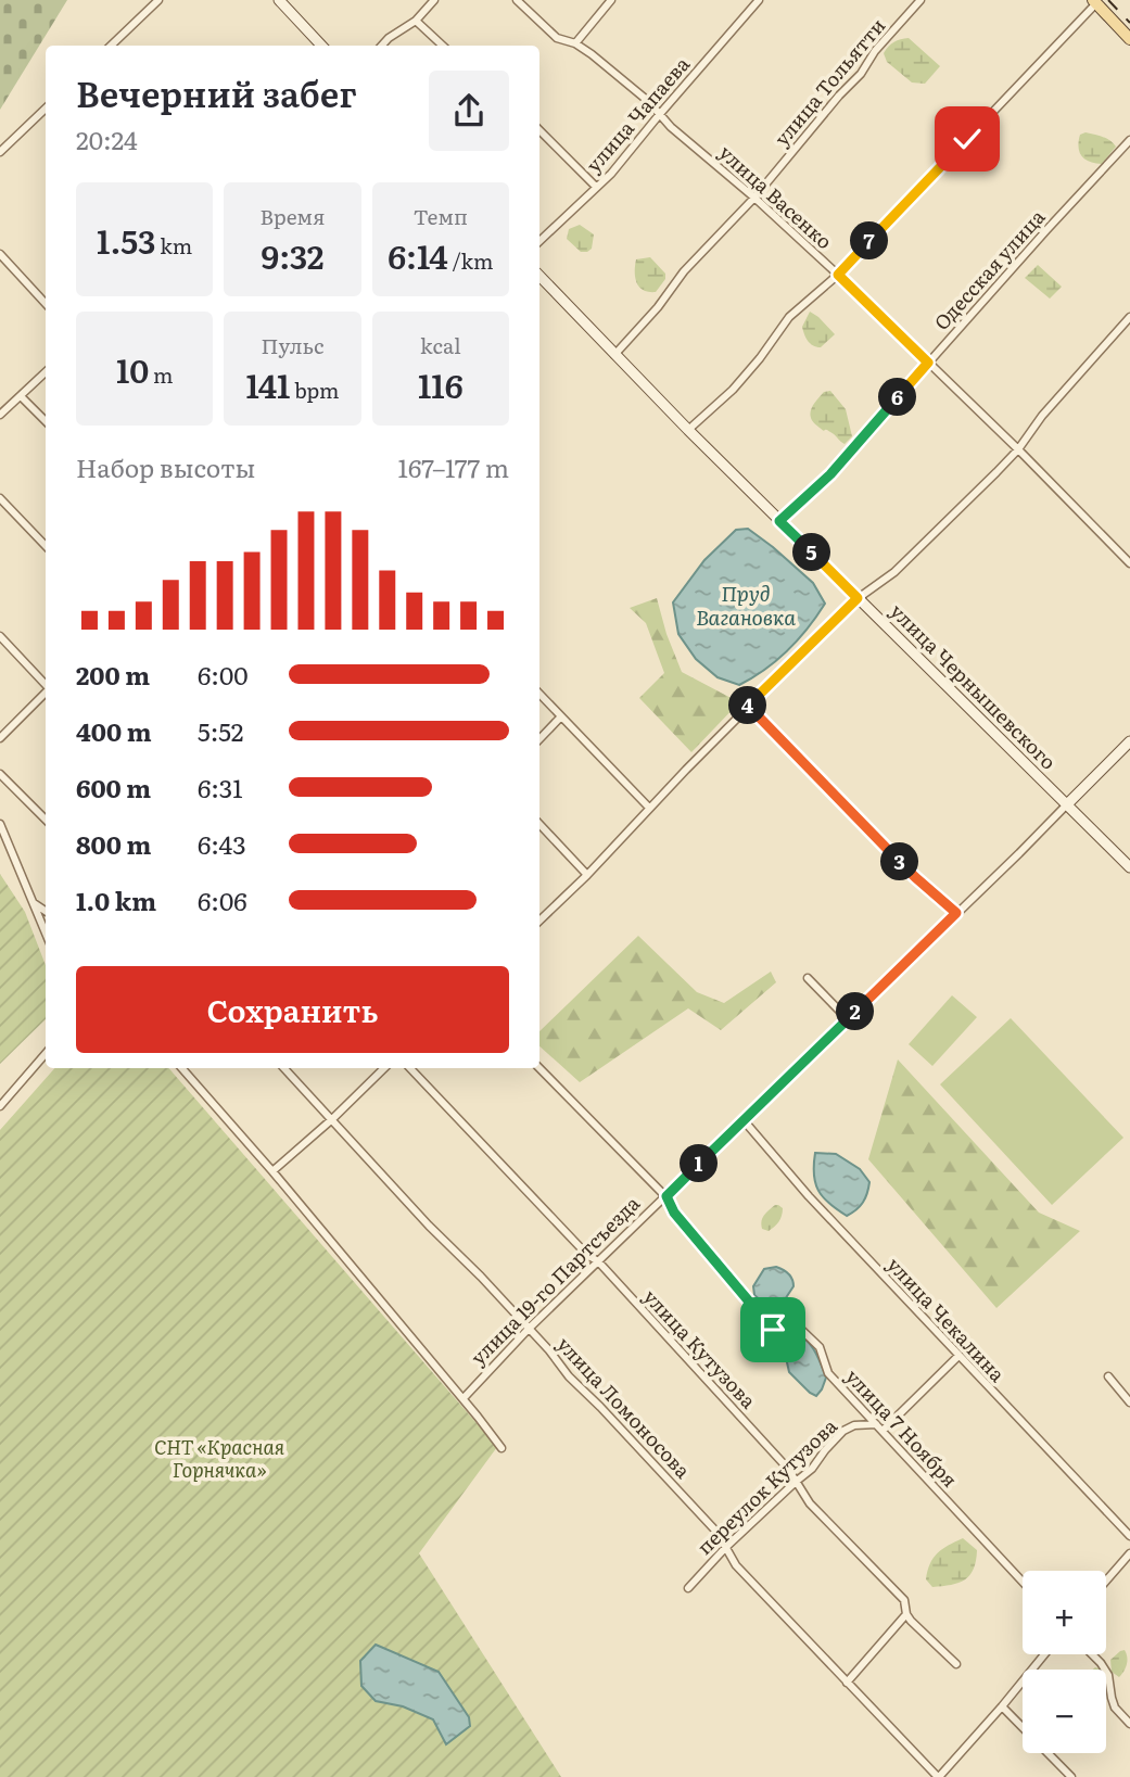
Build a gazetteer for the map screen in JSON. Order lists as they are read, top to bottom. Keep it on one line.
{"streets":{"street":["улица Тольятти","улица Чапаева","улица Васенко","Одесская улица","улица Чернышевского","улица 19-го Партсъезда","улица Чекалина","улица Кутузова","улица Ломоносова","улица 7 Ноября","переулок Кутузова"]},"crossings":[["улица Тольятти","улица Васенко"],["улица Тольятти","улица Чернышевского"],["улица Чапаева","улица Васенко"],["улица Васенко","Одесская улица"],["Одесская улица","улица Чернышевского"],["улица Чернышевского","улица 19-го Партсъезда"],["улица 19-го Партсъезда","улица Чекалина"],["улица 19-го Партсъезда","улица Кутузова"],["улица 19-го Партсъезда","улица Ломоносова"],["улица 19-го Партсъезда","улица 7 Ноября"],["улица Кутузова","переулок Кутузова"],["улица Ломоносова","переулок Кутузова"],["улица 7 Ноября","переулок Кутузова"]],"water":["Пруд Вагановка"],"parks":["СНТ «Красная Горнячка»"],"page":{"heading":["Вечерний забег","20:24"],"stats":[["1.53 km"],["Время","9:32"],["Темп","6:14 /km"],["10 m"],["Пульс","141 bpm"],["kcal","116"]],"pins":["7","6","5","4","3","2","1"],"chart":["Набор высоты","167–177 m"],"list":[{"name":"200 m","note":"6:00"},{"name":"400 m","note":"5:52"},{"name":"600 m","note":"6:31"},{"name":"800 m","note":"6:43"},{"name":"1.0 km","note":"6:06"}],"buttons":"Сохранить","map_buttons":["+","−"]}}
